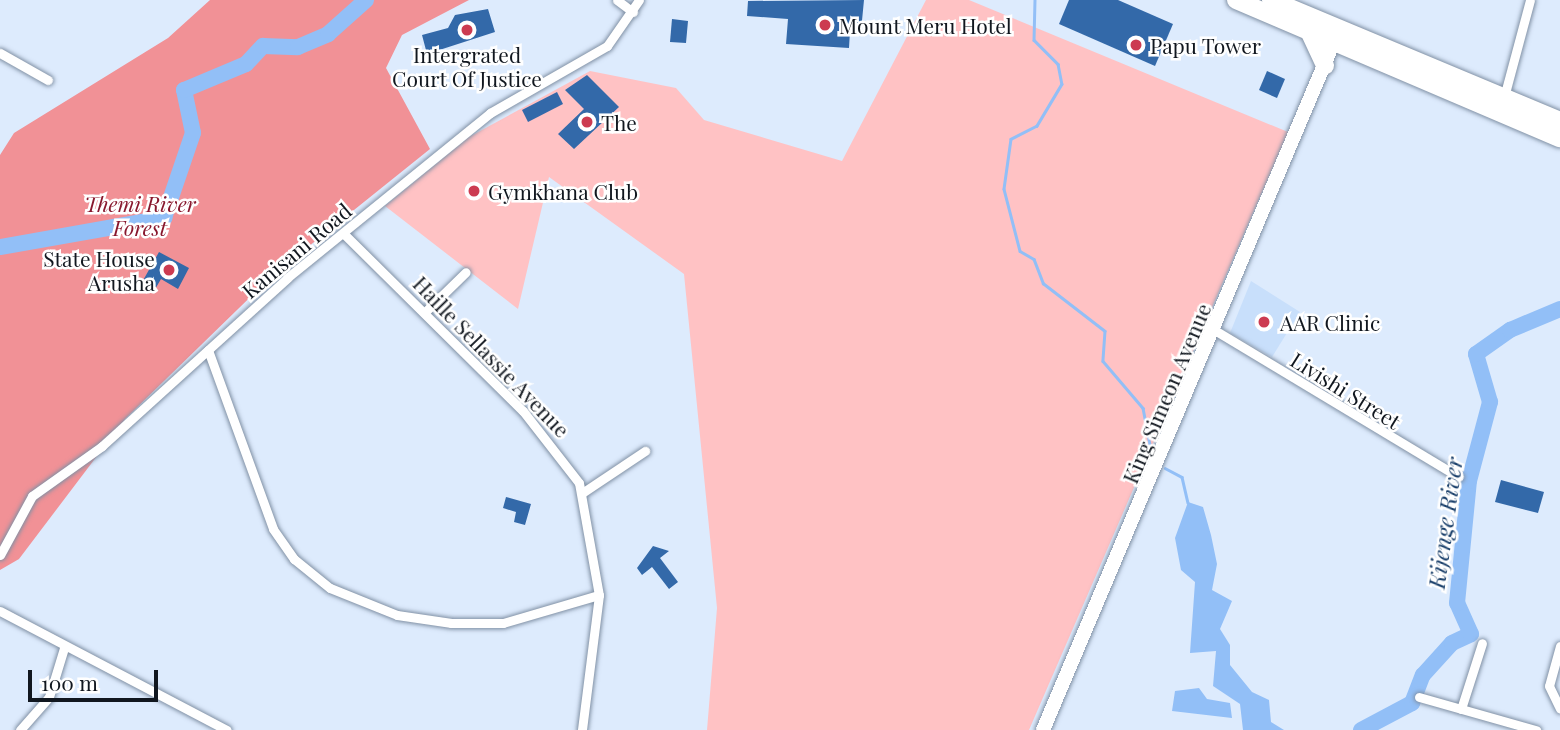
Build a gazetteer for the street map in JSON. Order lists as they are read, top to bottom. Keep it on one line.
{"streets":{"main road":["King Simeon Avenue"],"street":["Kanisani Road","Haille Sellassie Avenue","Livishi Street"]},"crossings":[["Kanisani Road","Haille Sellassie Avenue"],["Livishi Street","King Simeon Avenue"]],"water":["Kijenge River"],"parks":["Themi River Forest"],"places":["Mount Meru Hotel","Intergrated Court Of Justice","Papu Tower","The","Gymkhana Club","State House Arusha","AAR Clinic"],"scale_bar":"100 m"}
